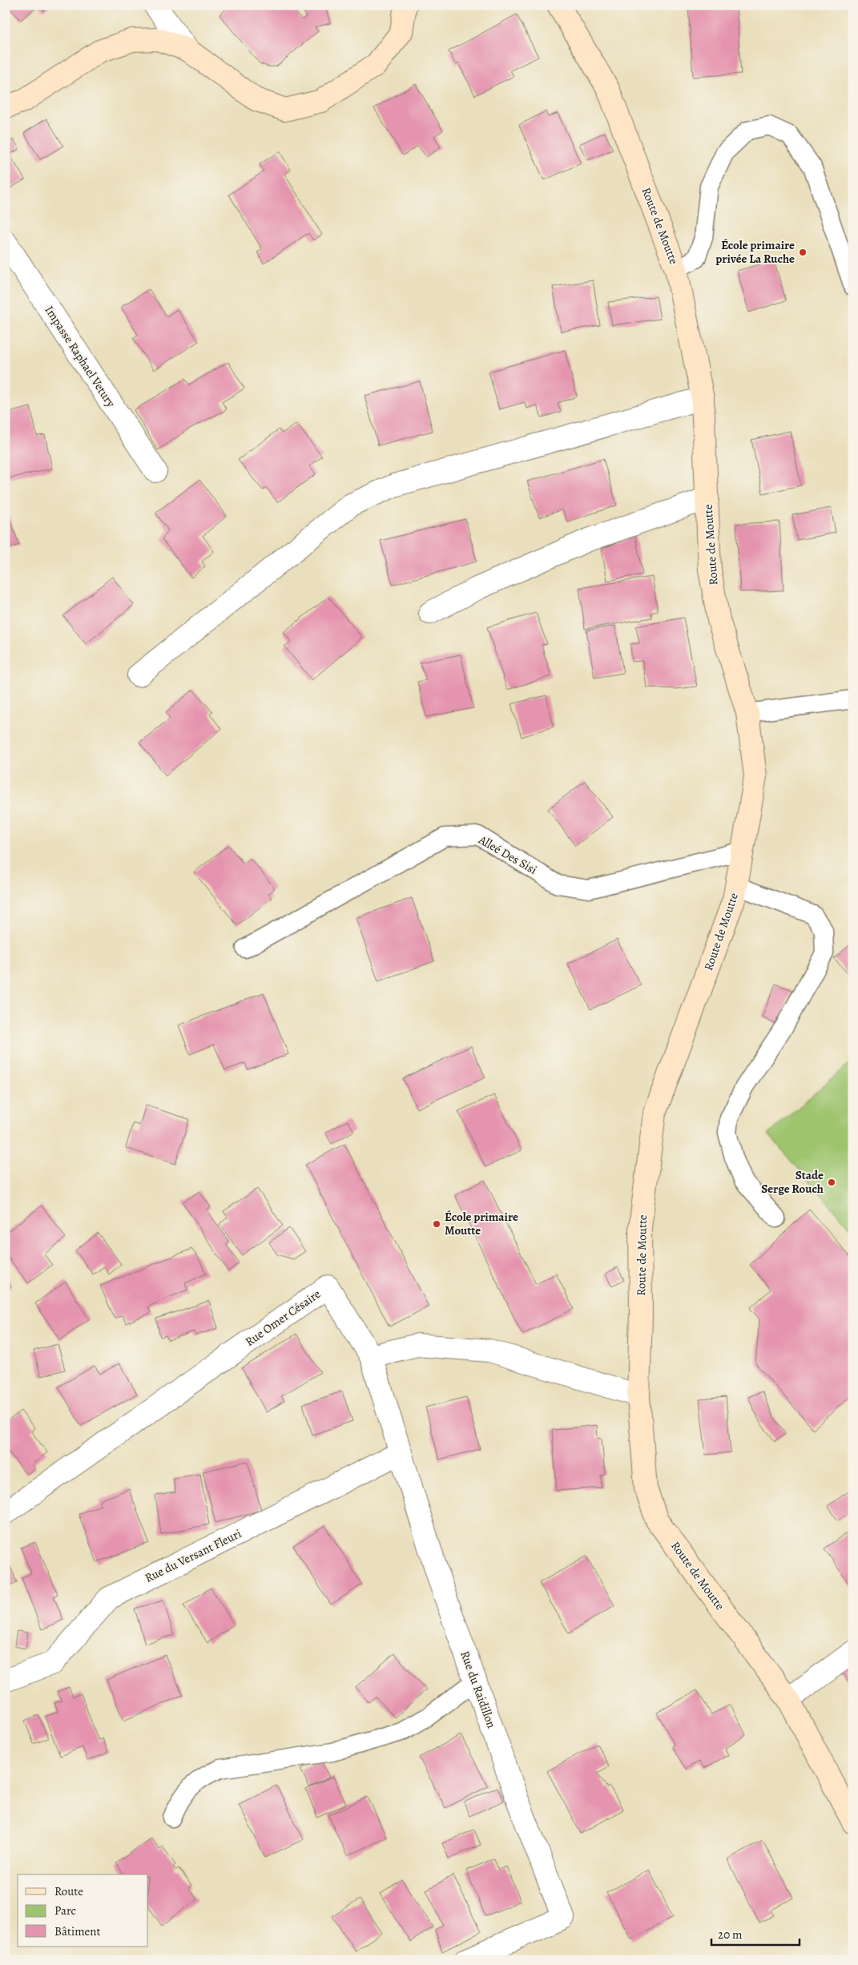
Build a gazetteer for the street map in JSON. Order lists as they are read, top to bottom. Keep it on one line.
{"streets":{"street":["Route de Moutte","Impasse Raphael Vetury","Rue Omer Césaire","Rue du Versant Fleuri","Rue du Raidillon"],"lane":["Alleé Des Sisi"]},"crossings":[["Route de Moutte","Alleé Des Sisi"],["Rue Omer Césaire","Rue du Raidillon"],["Rue du Versant Fleuri","Rue du Raidillon"]],"places":["École primaire privée La Ruche","Stade Serge Rouch","École primaire Moutte"],"legend":["Route","Parc","Bâtiment"],"scale_bar":"20 m"}
